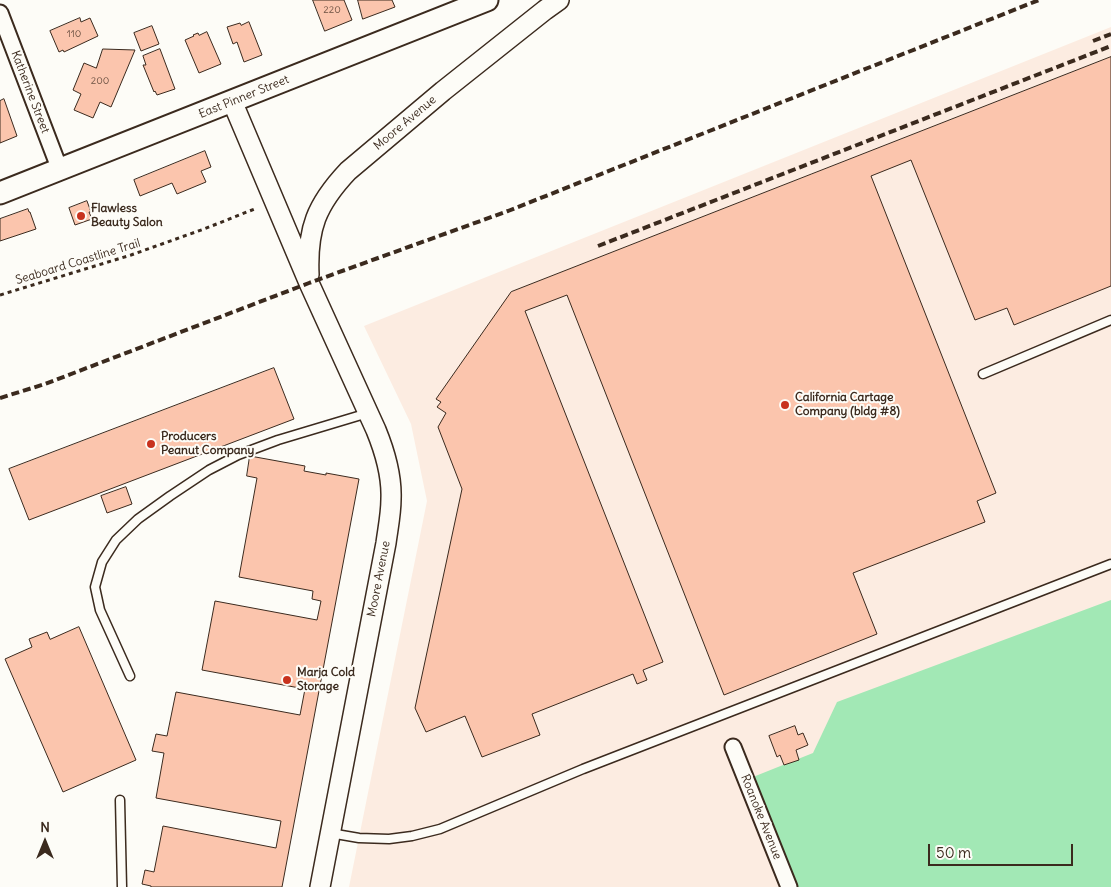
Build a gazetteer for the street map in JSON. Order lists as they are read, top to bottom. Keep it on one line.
{"streets":{"main road":["East Pinner Street"],"street":["Katherine Street","Moore Avenue","Roanoke Avenue"],"path":["Seaboard Coastline Trail"]},"crossings":[["Katherine Street","East Pinner Street"],["East Pinner Street","Moore Avenue"],["Moore Avenue","Seaboard Coastline Trail"]],"places":["Flawless Beauty Salon","California Cartage Company (bldg #8)","Producers Peanut Company","Marja Cold Storage"],"house_numbers":["220","110","200"],"scale_bar":"50 m","north":"top"}
